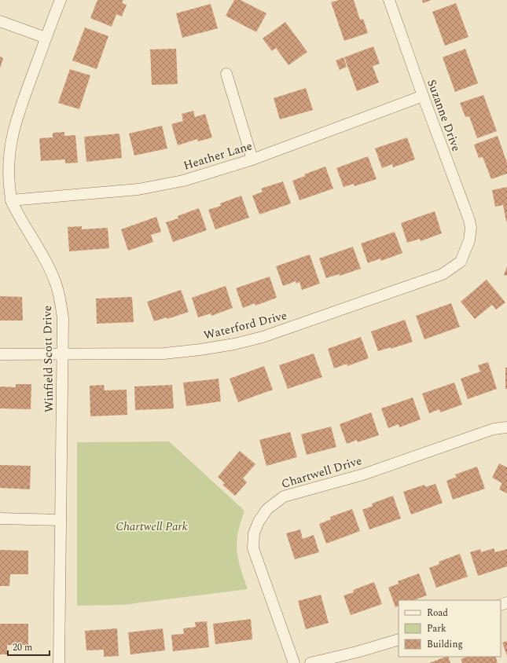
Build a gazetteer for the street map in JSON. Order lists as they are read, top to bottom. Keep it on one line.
{"streets":{"street":["Suzanne Drive","Heather Lane","Waterford Drive","Winfield Scott Drive","Chartwell Drive"]},"crossings":[["Suzanne Drive","Heather Lane"],["Suzanne Drive","Waterford Drive"],["Heather Lane","Winfield Scott Drive"],["Waterford Drive","Winfield Scott Drive"]],"parks":["Chartwell Park"],"legend":["Road","Park","Building"],"scale_bar":"20 m"}
